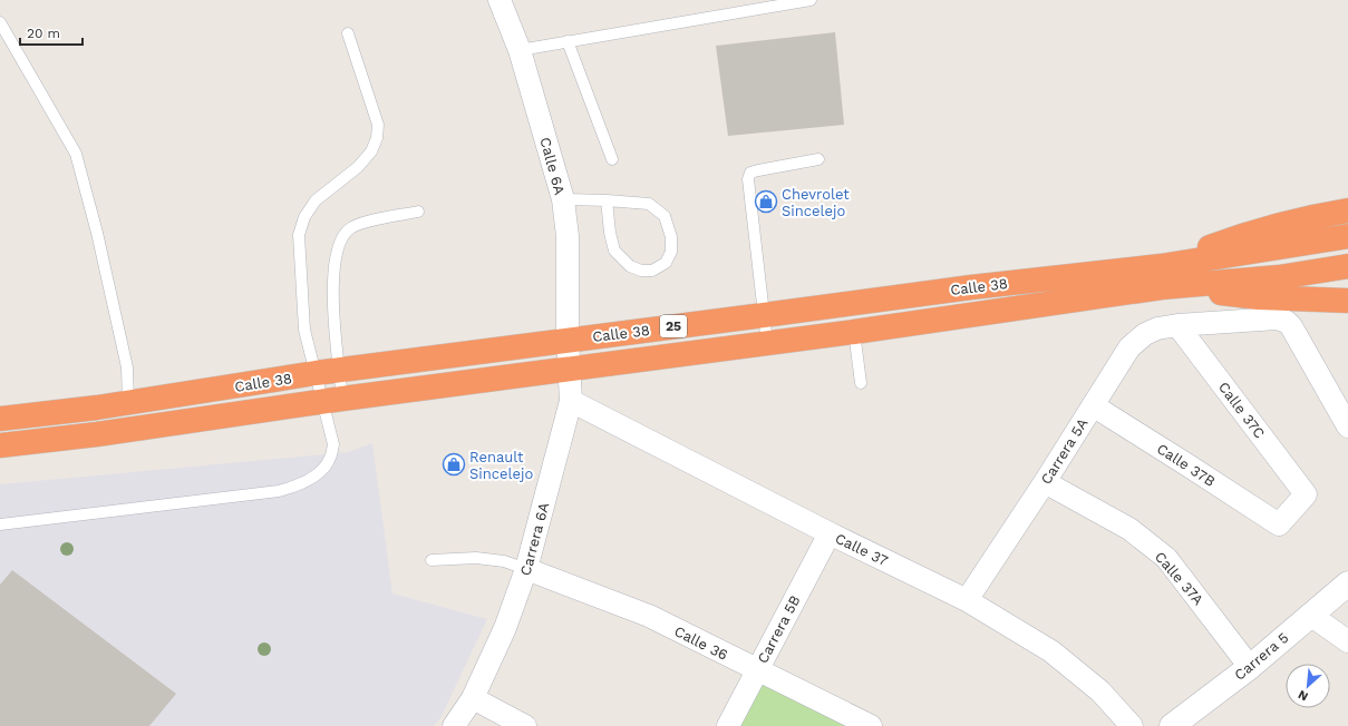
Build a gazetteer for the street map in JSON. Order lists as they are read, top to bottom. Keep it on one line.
{"streets":{"highway":["Calle 38","25"],"main road":["Carrera 5"],"street":["Calle 6A","Calle 37C","Carrera 5A","Calle 37B","Carrera 6A","Calle 37","Calle 37A","Carrera 5B","Calle 36"]},"crossings":[["Calle 6A","Calle 38"],["Calle 6A","Carrera 6A"],["Calle 38","Carrera 6A"],["Calle 37C","Carrera 5A"],["Calle 37C","Calle 37B"],["Carrera 5A","Calle 37B"],["Carrera 5A","Calle 37"],["Carrera 5A","Calle 37A"],["Carrera 6A","Calle 37"],["Carrera 6A","Calle 36"],["Calle 37","Carrera 5B"],["Calle 37A","Carrera 5"],["Carrera 5B","Calle 36"]],"places":{"shop":["Chevrolet Sincelejo","Renault Sincelejo"]},"scale_bar":"20 m","north":"bottom left"}
